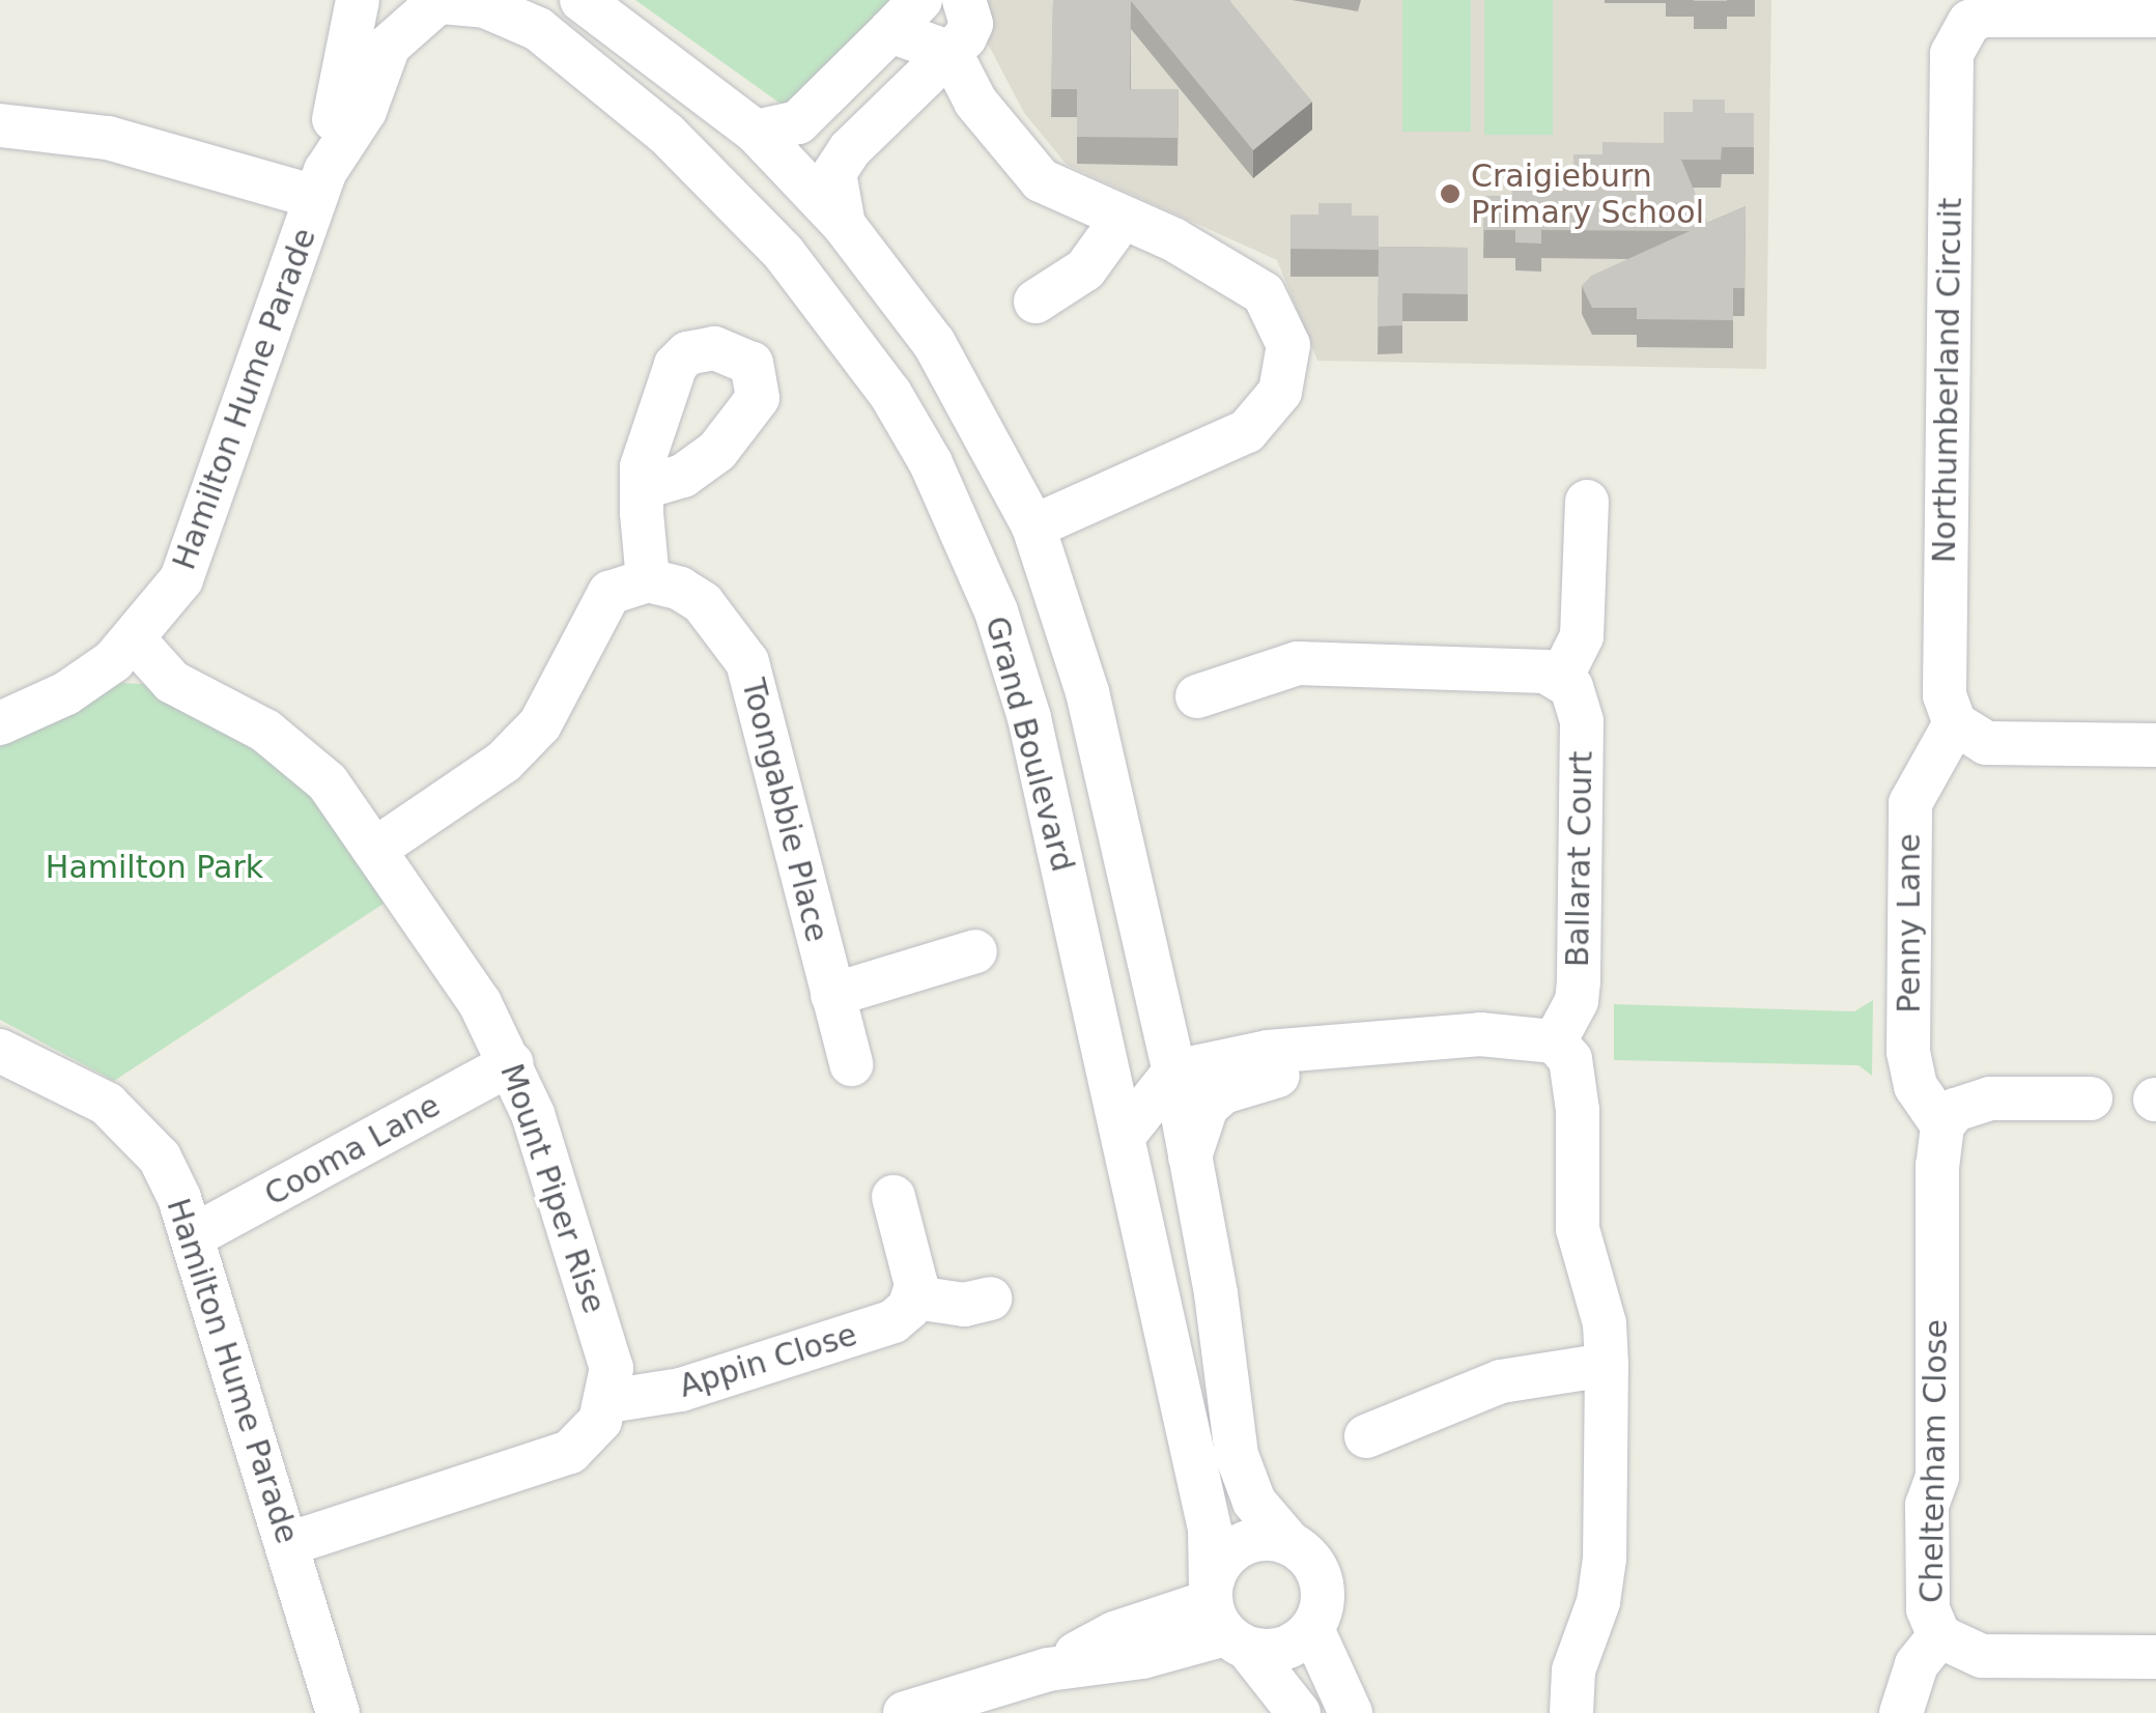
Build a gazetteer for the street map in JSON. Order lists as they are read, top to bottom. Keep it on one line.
{"streets":{"street":["Northumberland Circuit","Hamilton Hume Parade","Grand Boulevard","Toongabbie Place","Ballarat Court","Penny Lane","Cooma Lane","Mount Piper Rise","Appin Close","Cheltenham Close"]},"crossings":[["Northumberland Circuit","Penny Lane"],["Hamilton Hume Parade","Grand Boulevard"],["Hamilton Hume Parade","Cooma Lane"],["Hamilton Hume Parade","Mount Piper Rise"],["Penny Lane","Cheltenham Close"],["Cooma Lane","Mount Piper Rise"],["Mount Piper Rise","Appin Close"]],"parks":["Hamilton Park"],"places":["Craigieburn Primary School"]}
